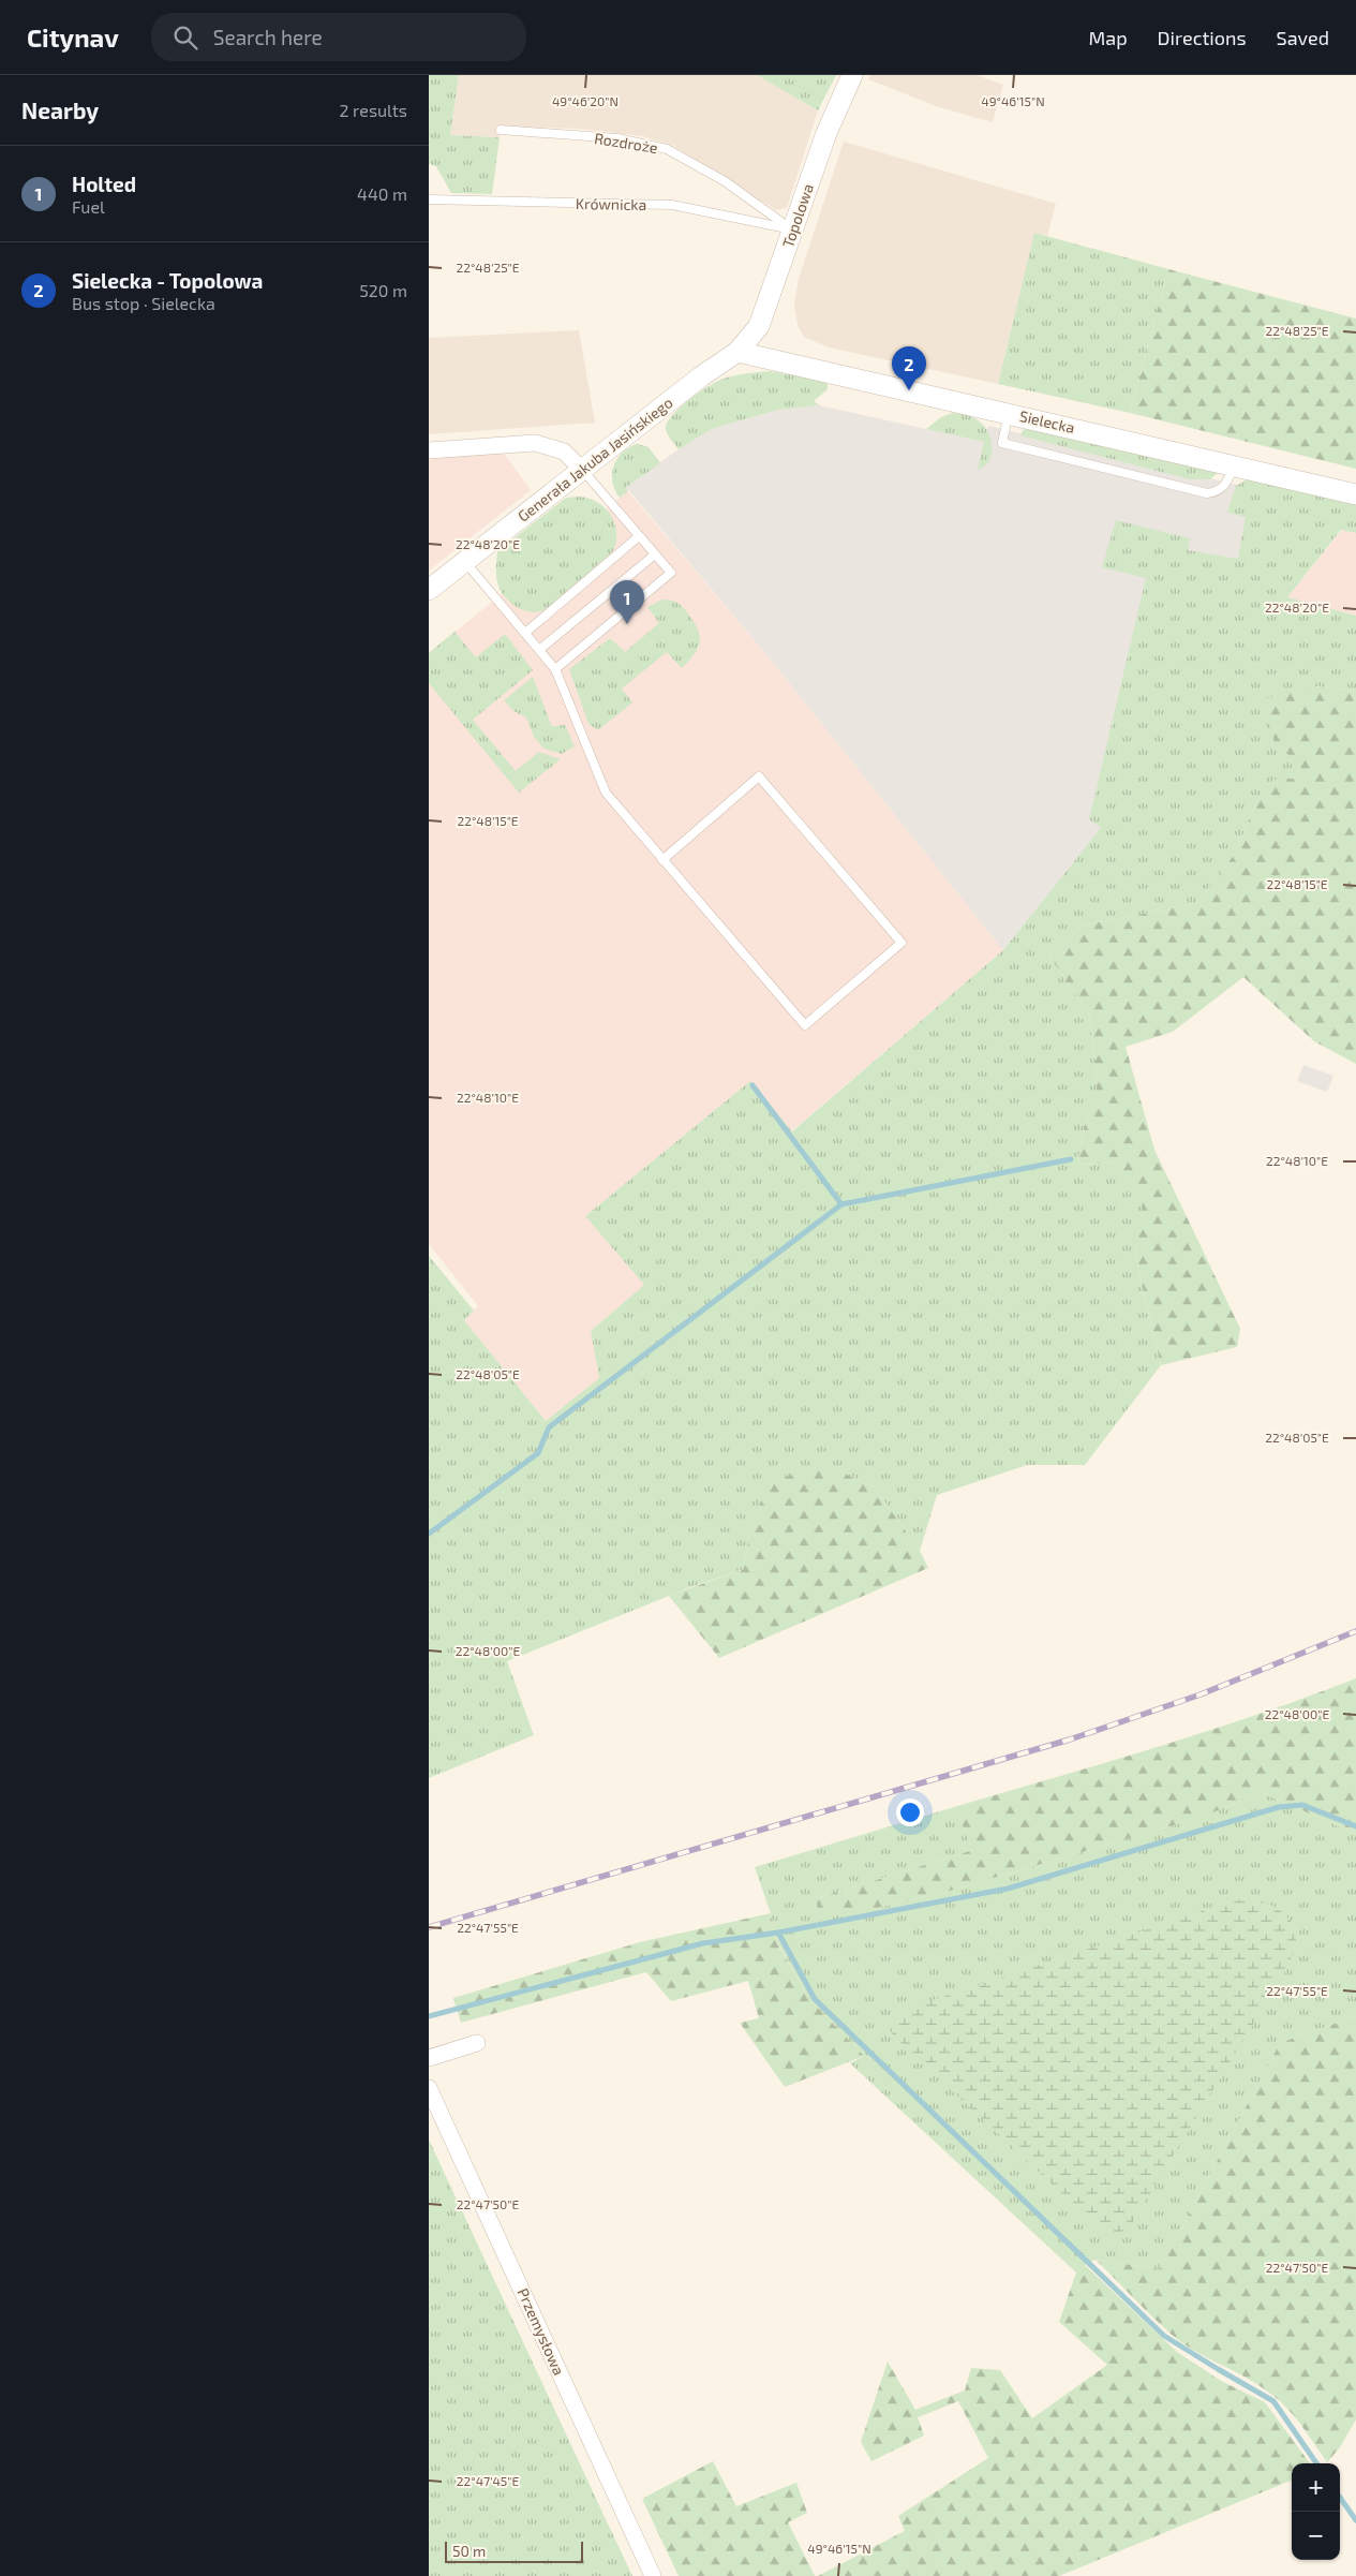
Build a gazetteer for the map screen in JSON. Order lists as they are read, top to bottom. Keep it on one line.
{"streets":{"street":["Topolowa","Sielecka","Generała Jakuba Jasińskiego","Przemysłowa"],"lane":["Rozdroże","Krównicka"]},"crossings":[["Rozdroże","Krównicka"],["Rozdroże","Topolowa"],["Krównicka","Topolowa"],["Topolowa","Sielecka"],["Topolowa","Generała Jakuba Jasińskiego"],["Sielecka","Generała Jakuba Jasińskiego"]],"scale_bar":"50 m","page":{"header":"Citynav","search":"Search here","nav":["Map","Directions","Saved"],"heading":["Nearby","2 results"],"list":[{"mark":"1","name":"Holted","note":"Fuel","value":"440 m"},{"mark":"2","name":"Sielecka - Topolowa","note":"Bus stop · Sielecka","value":"520 m"}],"pins":["2","1"],"map_buttons":["+","−"],"scale":"50 m"},"coordinates":["49°46'20\"N","49°46'15\"N","22°48'25\"E","22°48'20\"E","22°48'15\"E","22°48'10\"E","22°48'05\"E","22°48'00\"E","22°47'55\"E","22°47'50\"E","22°47'45\"E"]}
